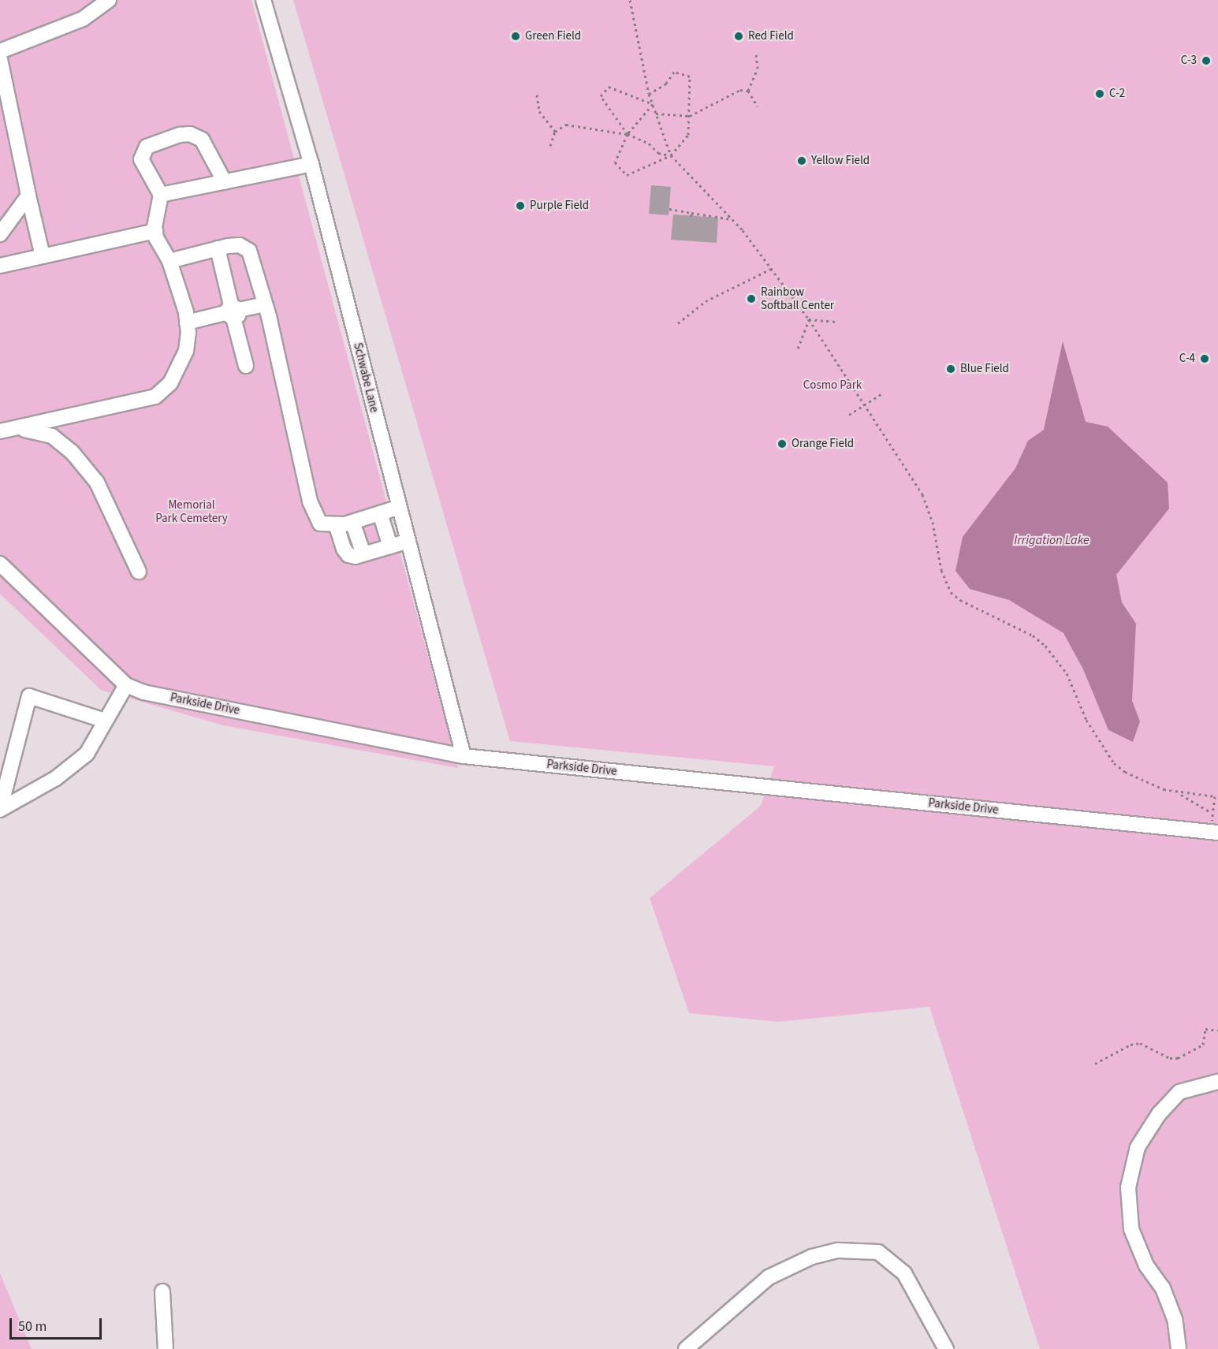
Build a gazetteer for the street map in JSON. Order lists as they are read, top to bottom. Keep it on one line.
{"streets":{"street":["Schwabe Lane","Parkside Drive"]},"crossings":[["Schwabe Lane","Parkside Drive"]],"water":["Irrigation Lake"],"parks":["Cosmo Park","Memorial Park Cemetery"],"places":["Green Field","Red Field","C-3","C-2","Yellow Field","Purple Field","Rainbow Softball Center","C-4","Blue Field","Orange Field"],"scale_bar":"50 m"}
